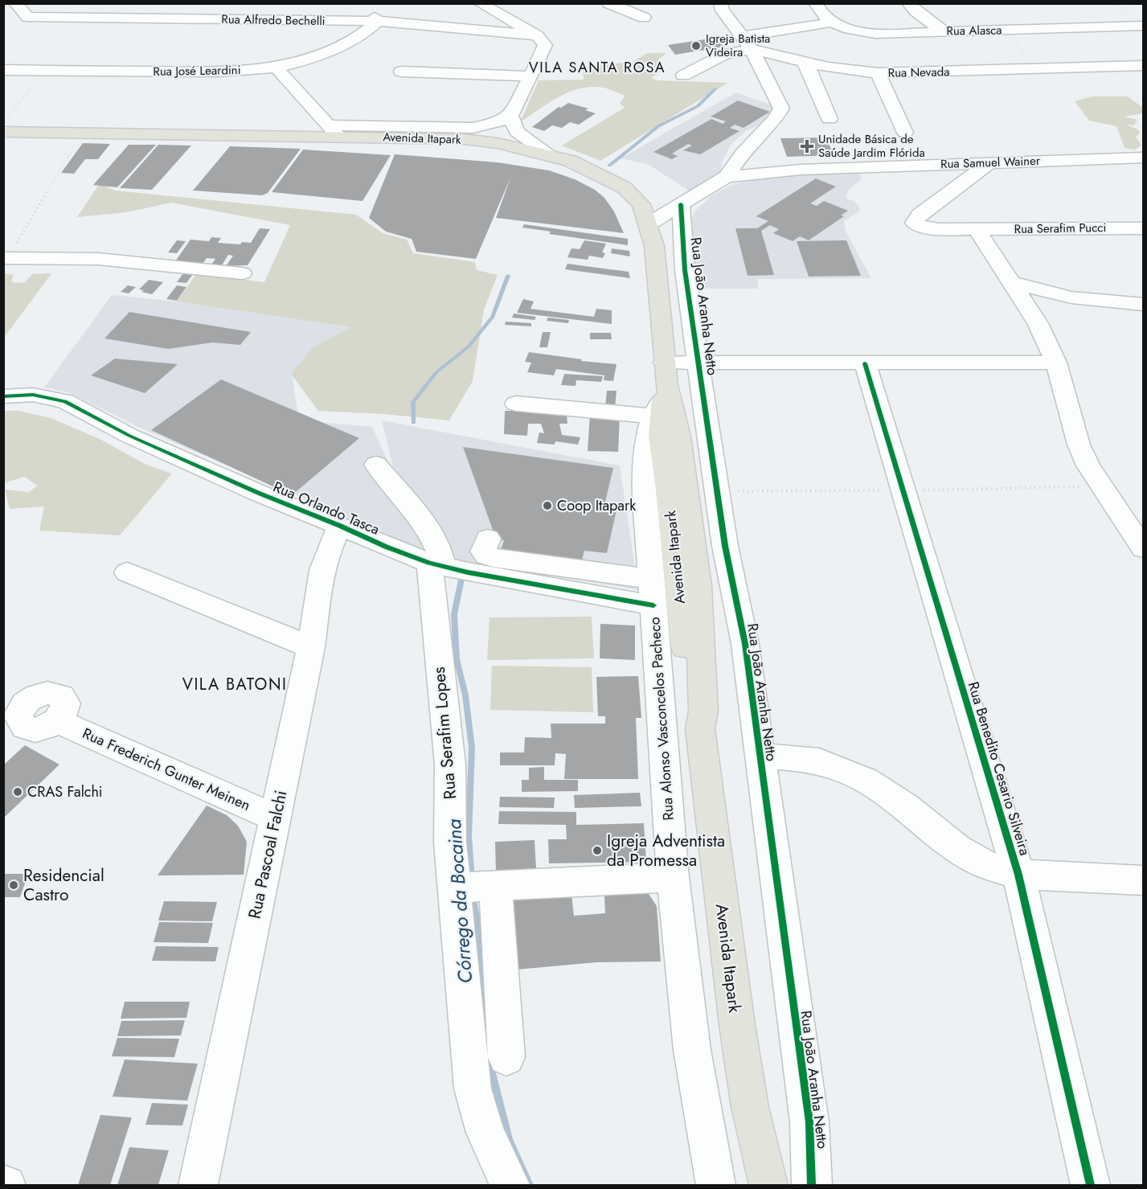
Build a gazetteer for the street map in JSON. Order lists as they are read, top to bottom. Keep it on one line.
{"streets":{"main road":["Avenida Itapark"],"street":["Rua Alfredo Bechelli","Rua Alasca","Rua José Leardini","Rua Nevada","Rua Samuel Wainer","Rua Serafim Pucci","Rua João Aranha Netto","Rua Orlando Tasca","Rua Alonso Vasconcelos Pacheco","Rua Serafim Lopes","Rua Benedito Cesario Silveira","Rua Frederich Gunter Meinen","Rua Pascoal Falchi"]},"crossings":[["Rua Alfredo Bechelli","Rua José Leardini"],["Avenida Itapark","Rua Samuel Wainer"],["Avenida Itapark","Rua Alonso Vasconcelos Pacheco"],["Rua Samuel Wainer","Rua Serafim Pucci"],["Rua Samuel Wainer","Rua João Aranha Netto"],["Rua Orlando Tasca","Rua Alonso Vasconcelos Pacheco"],["Rua Orlando Tasca","Rua Serafim Lopes"],["Rua Orlando Tasca","Rua Pascoal Falchi"],["Rua Frederich Gunter Meinen","Rua Pascoal Falchi"]],"districts":["VILA SANTA ROSA","VILA BATONI"],"water":["Córrego da Bocaina"],"places":{"other":["Igreja Batista Videira","Coop Itapark","CRAS Falchi","Igreja Adventista da Promessa","Residencial Castro"],"health":["Unidade Básica de Saúde Jardim Flórida"]}}
